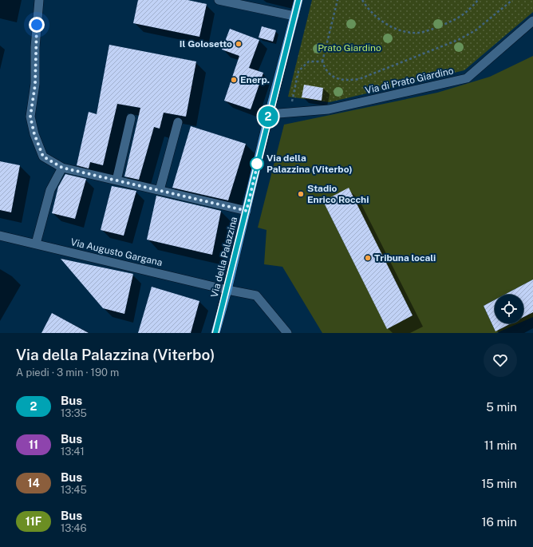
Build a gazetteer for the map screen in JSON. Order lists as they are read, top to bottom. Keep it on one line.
{"streets":{"main road":["Via della Palazzina"],"street":["Via di Prato Giardino","Via Augusto Gargana"]},"crossings":[["Via di Prato Giardino","Via della Palazzina"],["Via Augusto Gargana","Via della Palazzina"]],"parks":["Prato Giardino"],"places":["Il Golosetto","Enerp.","Via della Palazzina (Viterbo)","Stadio Enrico Rocchi","Tribuna locali"],"lines":["bus line 2"],"page":{"on_map":"2","heading":["Via della Palazzina (Viterbo)","A piedi · 3 min · 190 m"],"list":[{"mark":"2","name":"Bus","note":"13:35","value":"5 min"},{"mark":"11","name":"Bus","note":"13:41","value":"11 min"},{"mark":"14","name":"Bus","note":"13:45","value":"15 min"},{"mark":"11F","name":"Bus","note":"13:46","value":"16 min"}]}}
